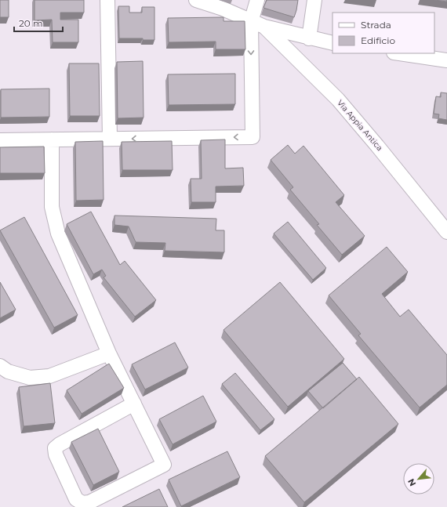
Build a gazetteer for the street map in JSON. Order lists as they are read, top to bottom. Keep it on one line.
{"streets":{"street":["Via Appia Antica"]},"legend":["Strada","Edificio"],"scale_bar":"20 m","north":"bottom left"}
